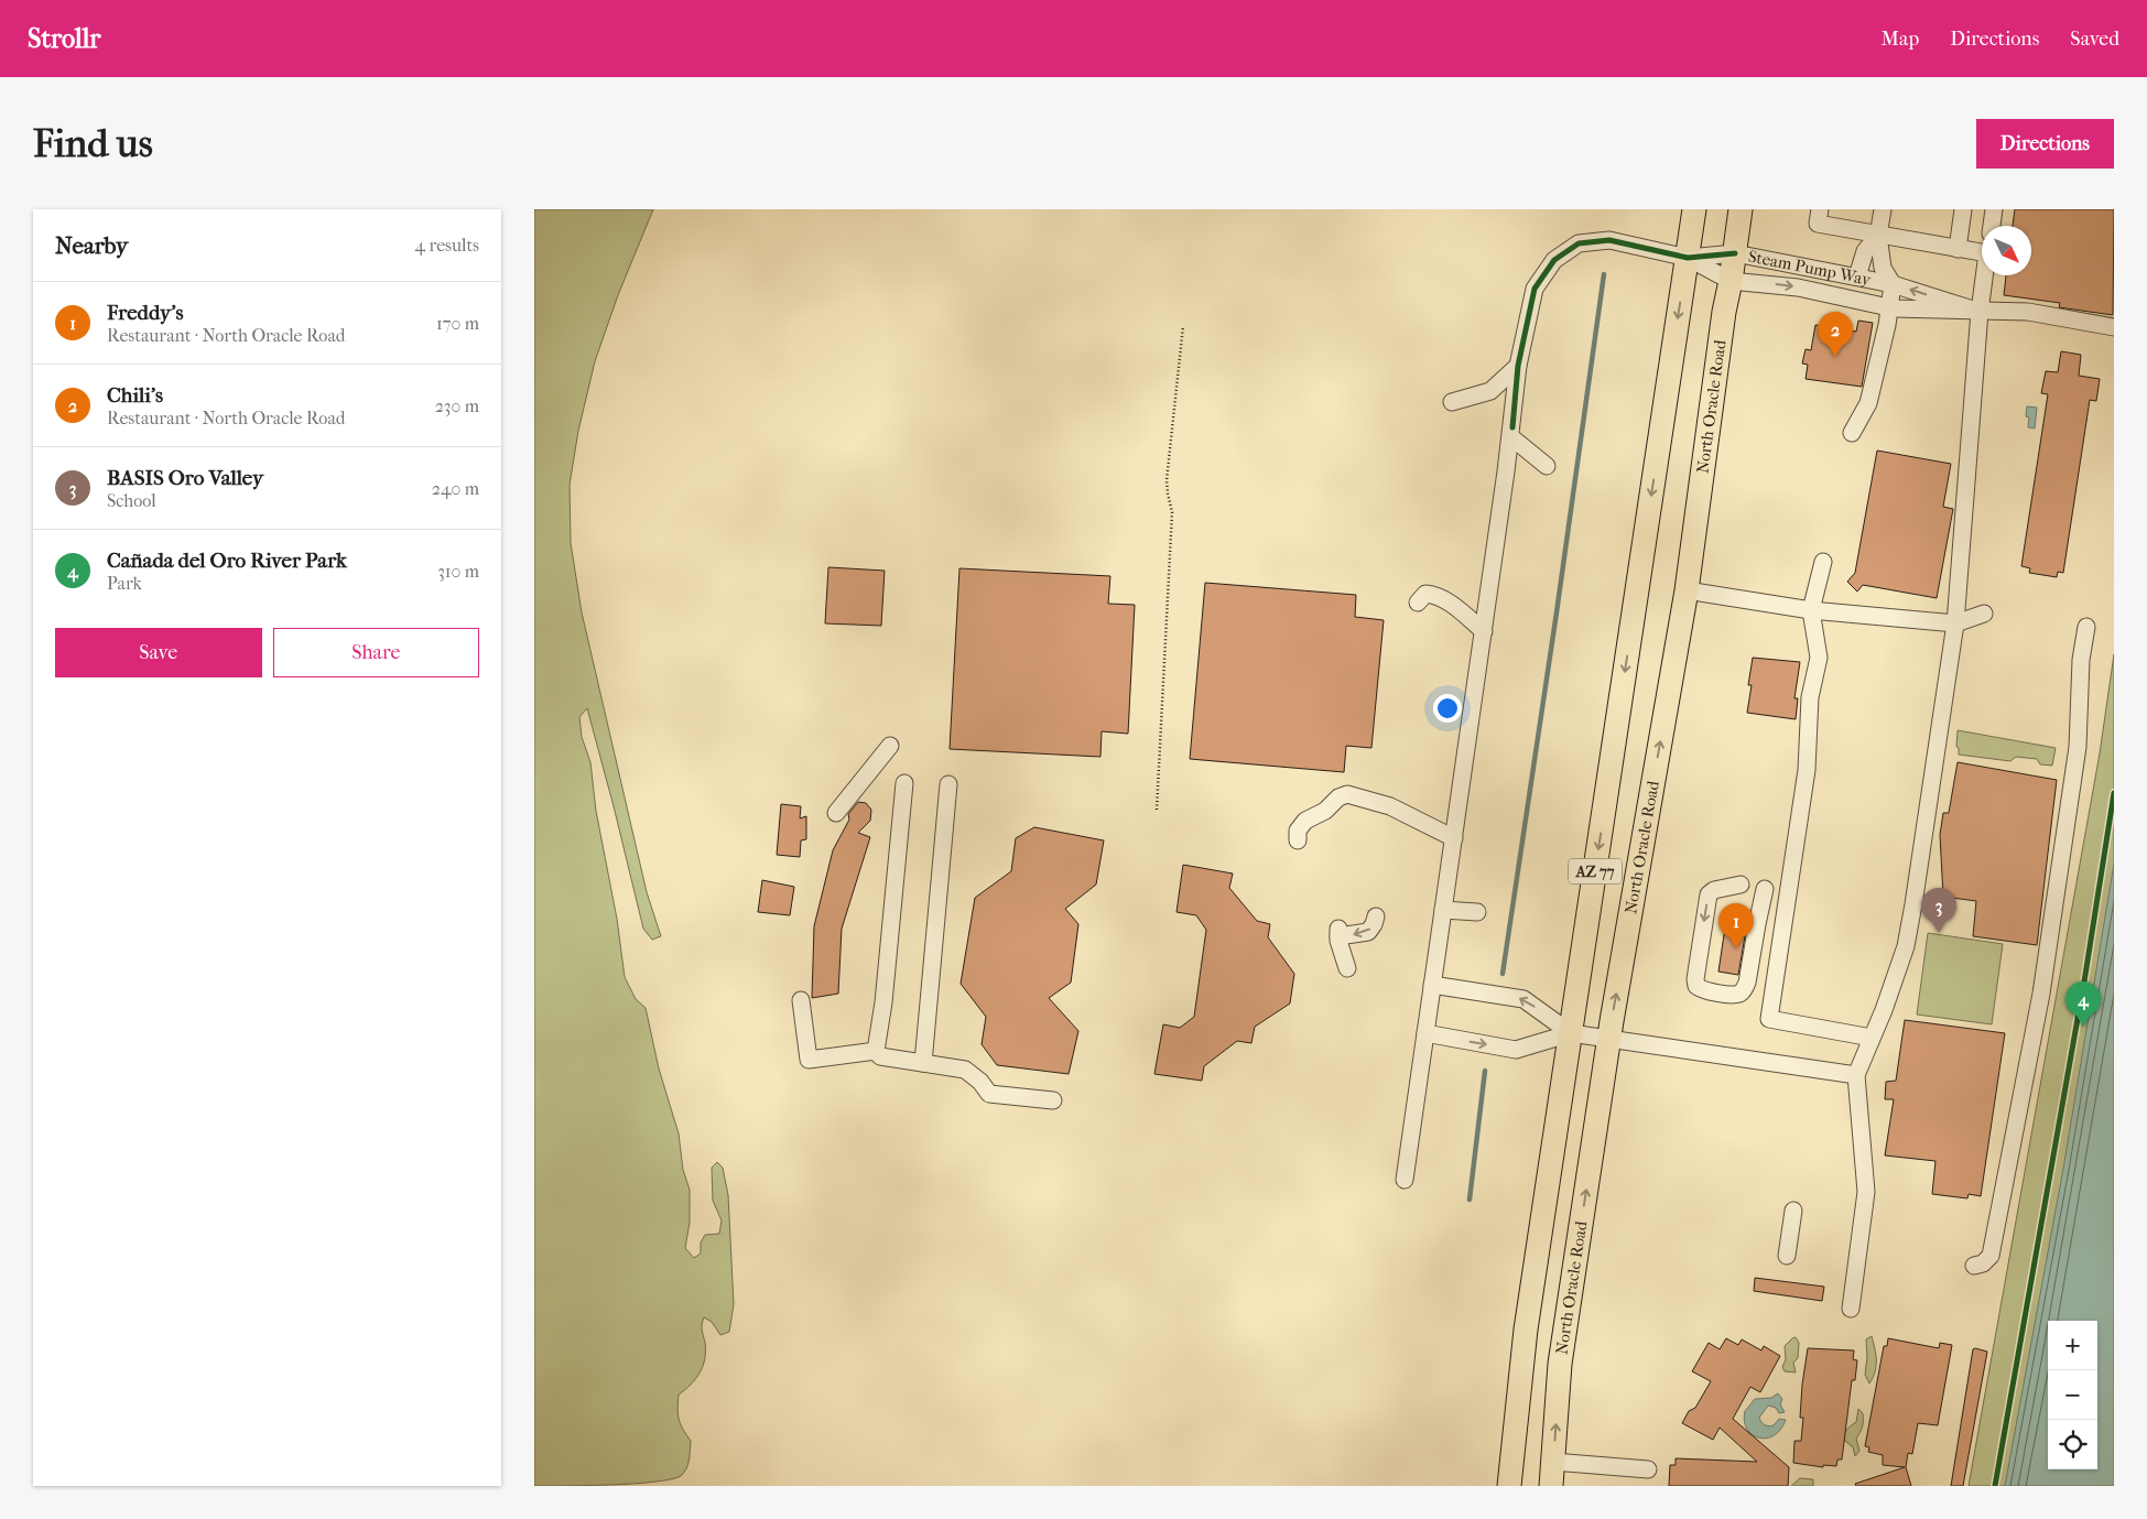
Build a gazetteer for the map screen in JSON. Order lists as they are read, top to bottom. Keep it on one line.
{"streets":{"highway":["North Oracle Road","AZ 77"],"street":["Steam Pump Way"]},"crossings":[["Steam Pump Way","North Oracle Road"],["Steam Pump Way","AZ 77"]],"north":"bottom right","page":{"header":"Strollr","nav":["Map","Directions","Saved"],"buttons":["Directions",["Save","Share"]],"title":"Find us","heading":["Nearby","4 results"],"list":[{"mark":"1","name":"Freddy's","note":"Restaurant · North Oracle Road","value":"170 m"},{"mark":"2","name":"Chili's","note":"Restaurant · North Oracle Road","value":"230 m"},{"mark":"3","name":"BASIS Oro Valley","note":"School","value":"240 m"},{"mark":"4","name":"Cañada del Oro River Park","note":"Park","value":"310 m"}],"pins":["2","3","1","4"],"map_buttons":["+","−"]}}
